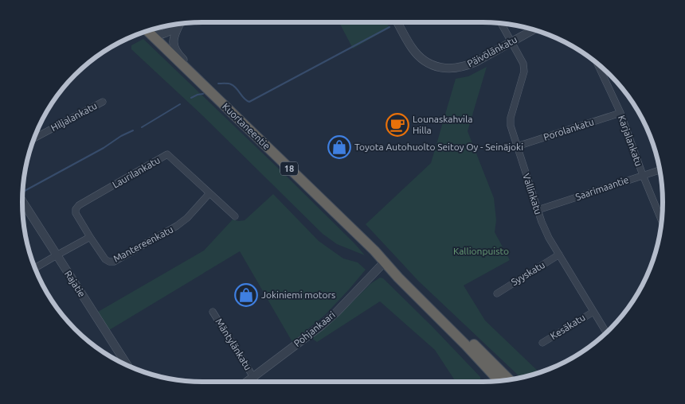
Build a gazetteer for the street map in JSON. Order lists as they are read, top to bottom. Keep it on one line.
{"streets":{"highway":["Kuortaneentie","18"],"street":["Päivölänkatu","Hiljalankatu","Porolankatu","Karjalankatu","Laurilankatu","Saarimaantie","Vallinkatu","Mantereenkatu","Syyskatu","Rajatie","Kesäkatu","Pohjankaari","Mäntylänkatu"]},"crossings":[["Päivölänkatu","Vallinkatu"],["Kuortaneentie","Pohjankaari"],["Porolankatu","Karjalankatu"],["Porolankatu","Vallinkatu"],["Karjalankatu","Saarimaantie"],["Laurilankatu","Mantereenkatu"],["Saarimaantie","Vallinkatu"],["Vallinkatu","Syyskatu"],["Vallinkatu","Kesäkatu"],["Pohjankaari","Mäntylänkatu"]],"parks":["Kallionpuisto"],"places":{"cafe":["Lounaskahvila Hilla"],"shop":["Toyota Autohuolto Seitoy Oy - Seinäjoki","Jokiniemi motors"]}}
